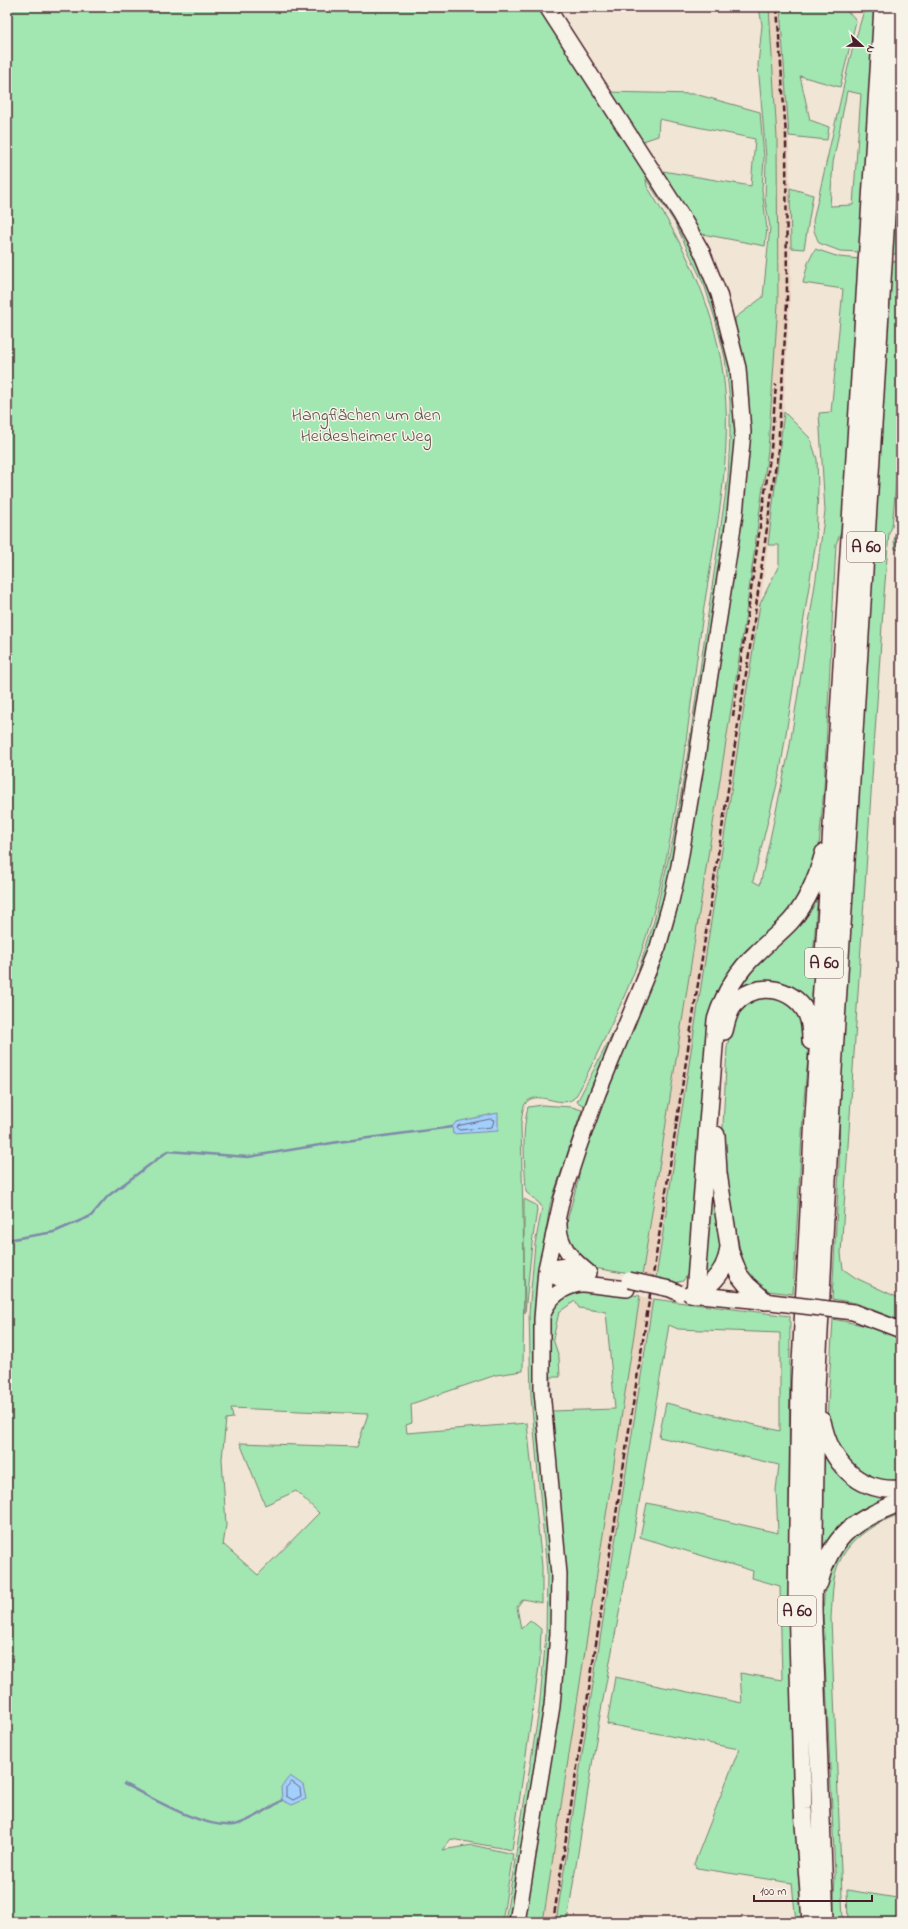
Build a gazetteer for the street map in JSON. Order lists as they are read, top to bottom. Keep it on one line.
{"streets":{"highway":["A 60"]},"parks":["Hangflächen um den Heidesheimer Weg"],"scale_bar":"100 m","north":"right"}
